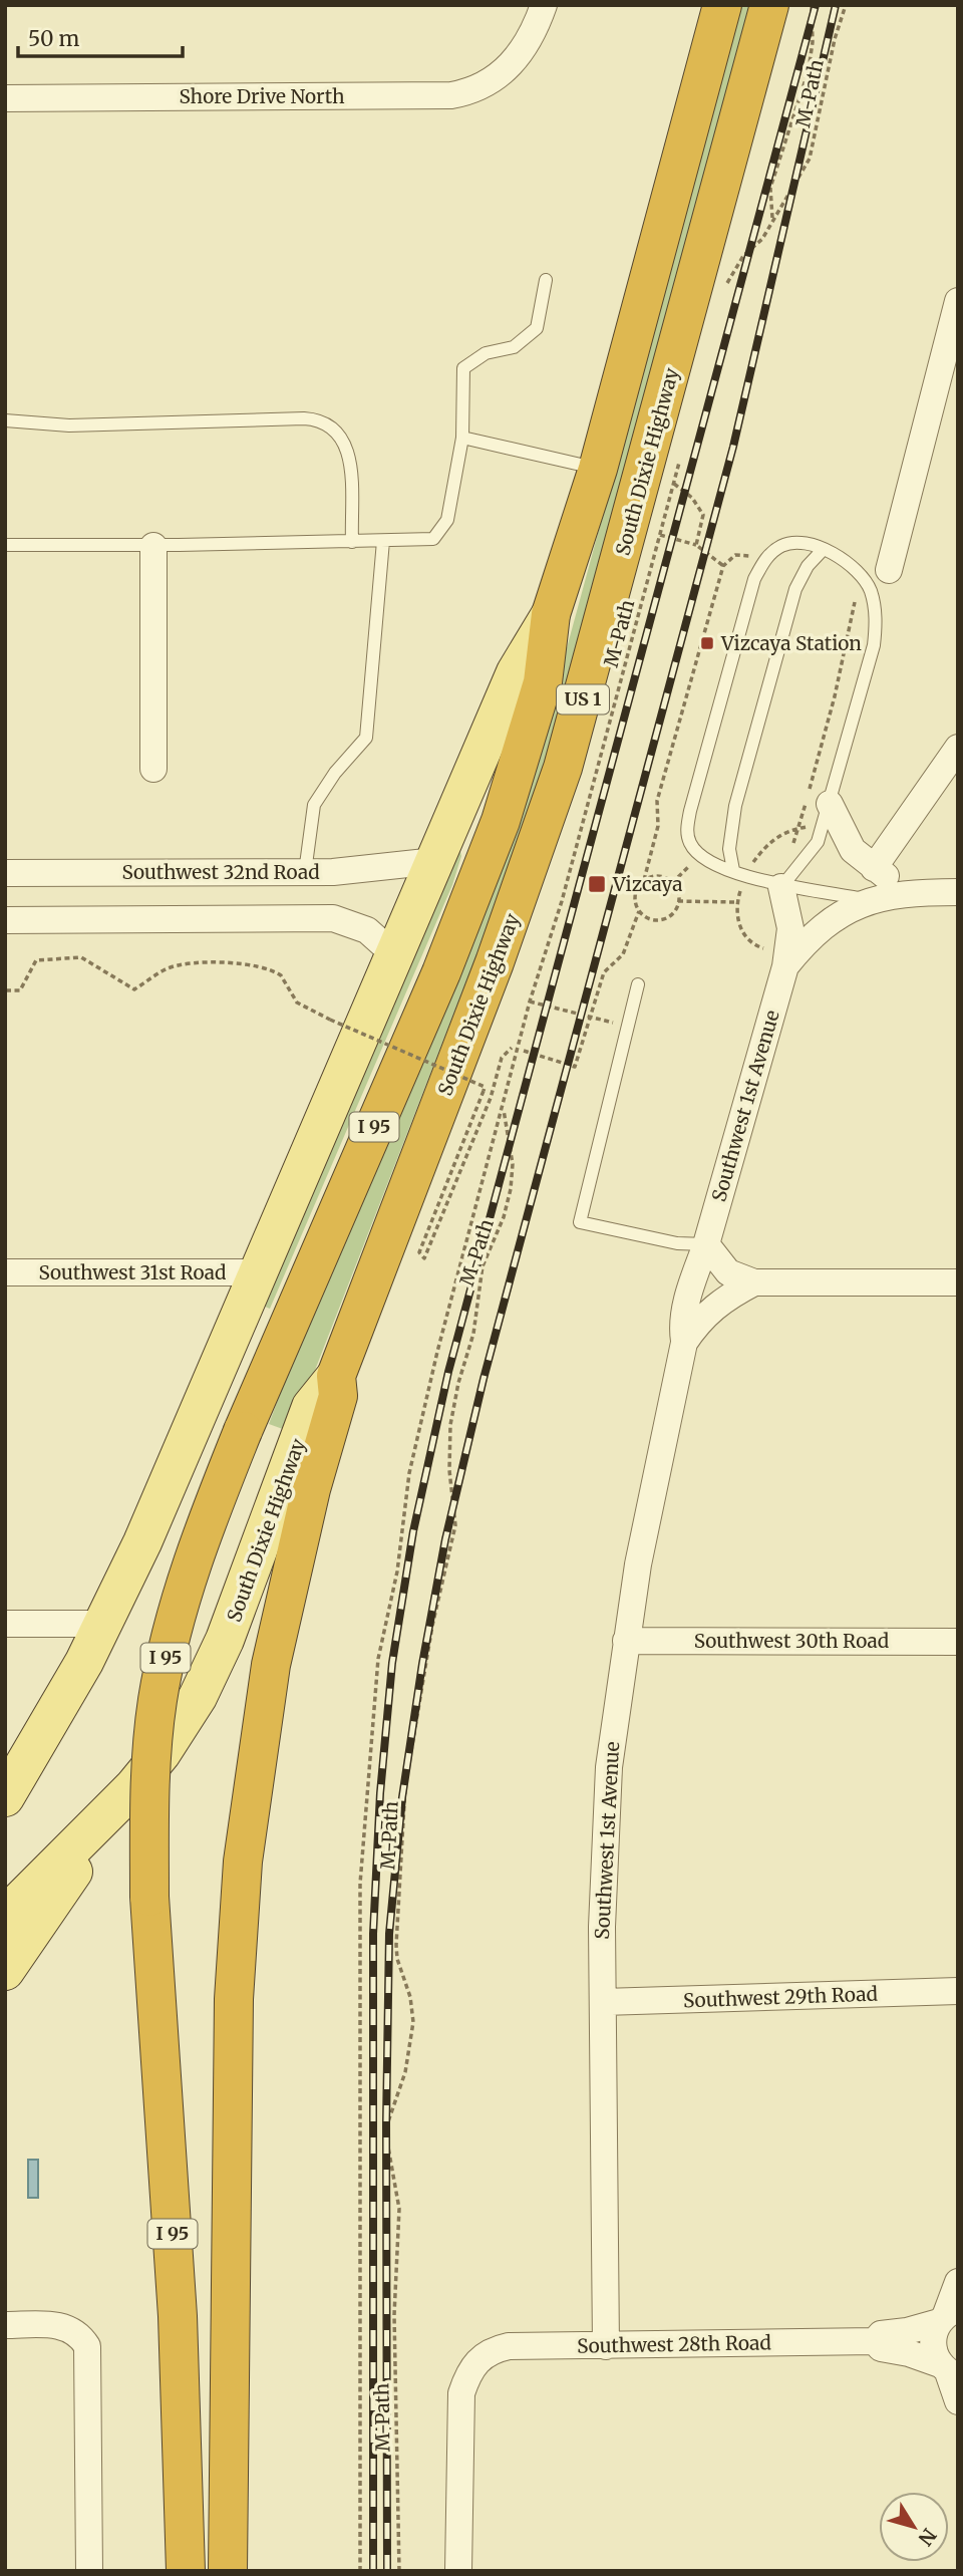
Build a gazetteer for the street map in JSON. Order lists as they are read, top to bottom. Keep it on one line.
{"streets":{"highway":["South Dixie Highway","US 1","I 95"],"street":["Shore Drive North","Southwest 32nd Road","Southwest 1st Avenue","Southwest 31st Road","Southwest 30th Road","Southwest 29th Road","Southwest 28th Road"],"path":["M-Path"]},"crossings":[["Southwest 1st Avenue","Southwest 30th Road"],["Southwest 1st Avenue","Southwest 29th Road"],["Southwest 1st Avenue","Southwest 28th Road"]],"places":{"transit":["Vizcaya Station","Vizcaya"]},"scale_bar":"50 m","north":"bottom right"}
